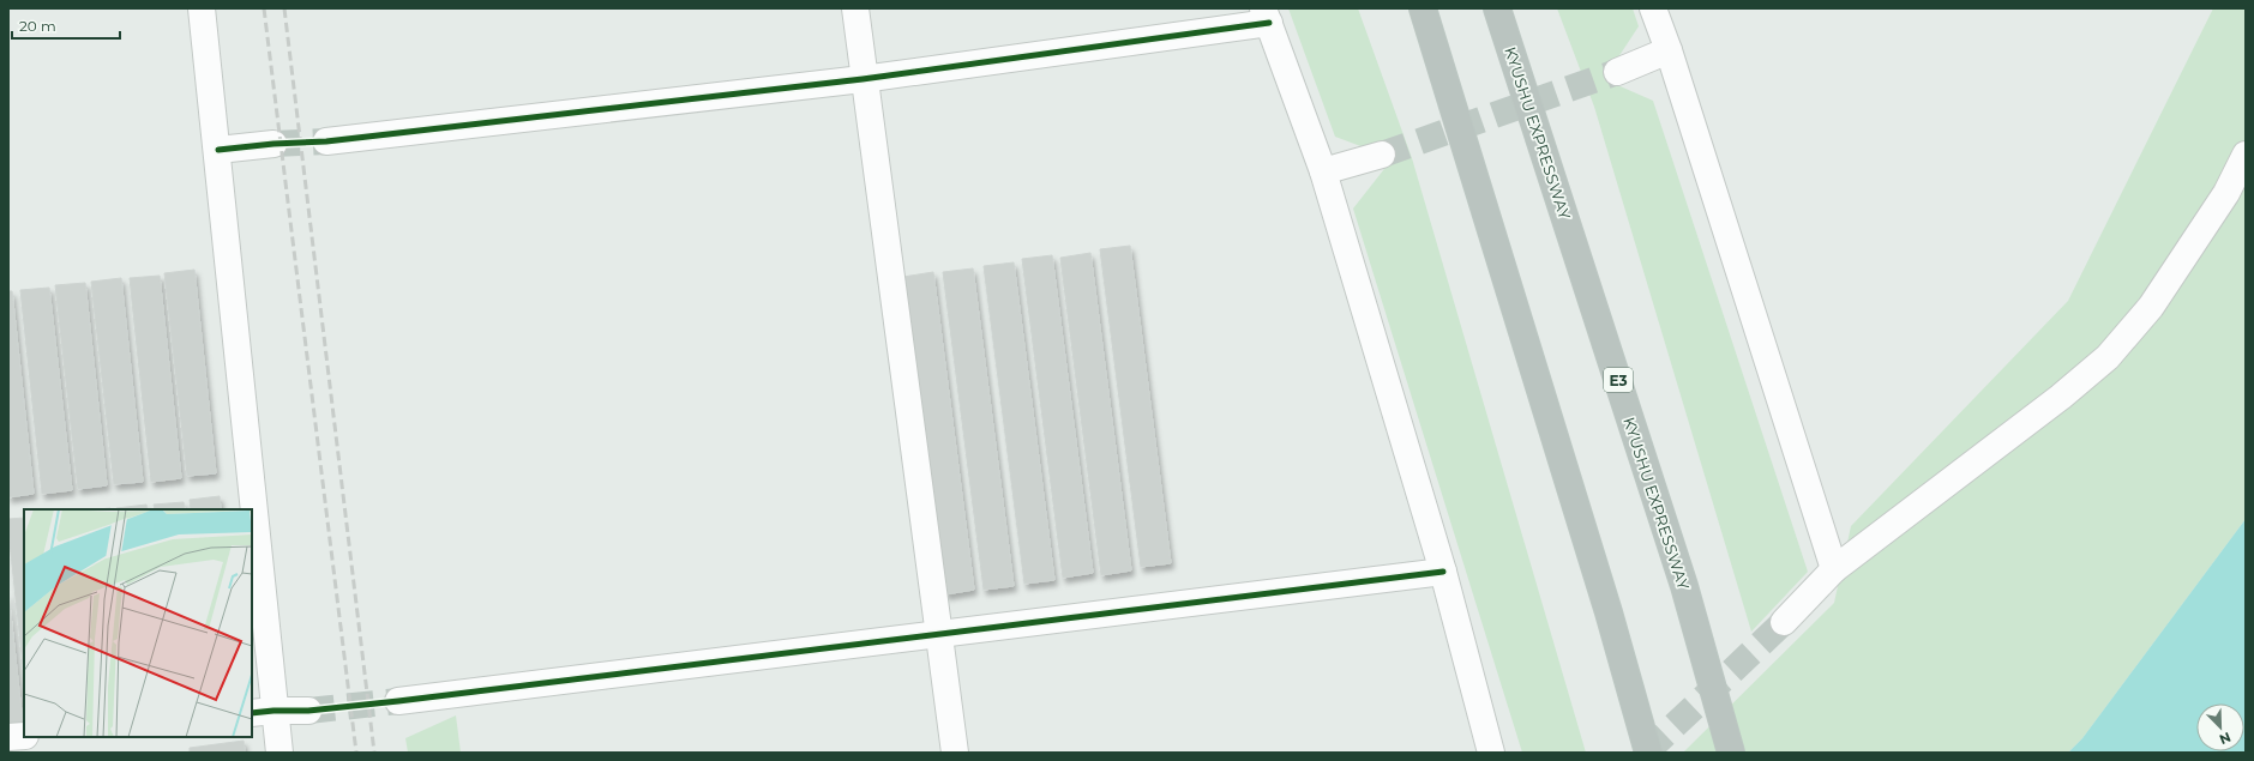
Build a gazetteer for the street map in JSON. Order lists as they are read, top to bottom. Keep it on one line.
{"streets":{"highway":["KYUSHU EXPRESSWAY","E3"]},"scale_bar":"20 m","north":"bottom right"}
